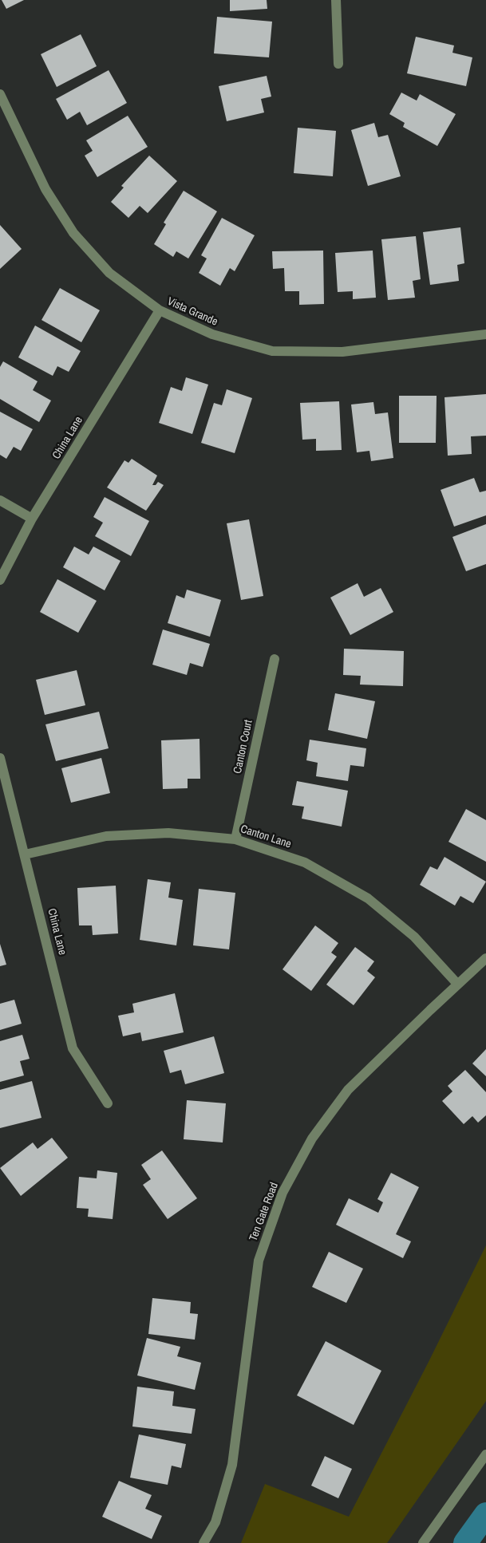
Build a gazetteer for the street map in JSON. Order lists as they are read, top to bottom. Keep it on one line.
{"streets":{"street":["Vista Grande","China Lane","Canton Court","Canton Lane","Ten Gate Road"]},"crossings":[["Vista Grande","China Lane"],["China Lane","Canton Lane"],["Canton Court","Canton Lane"],["Canton Lane","Ten Gate Road"]]}
